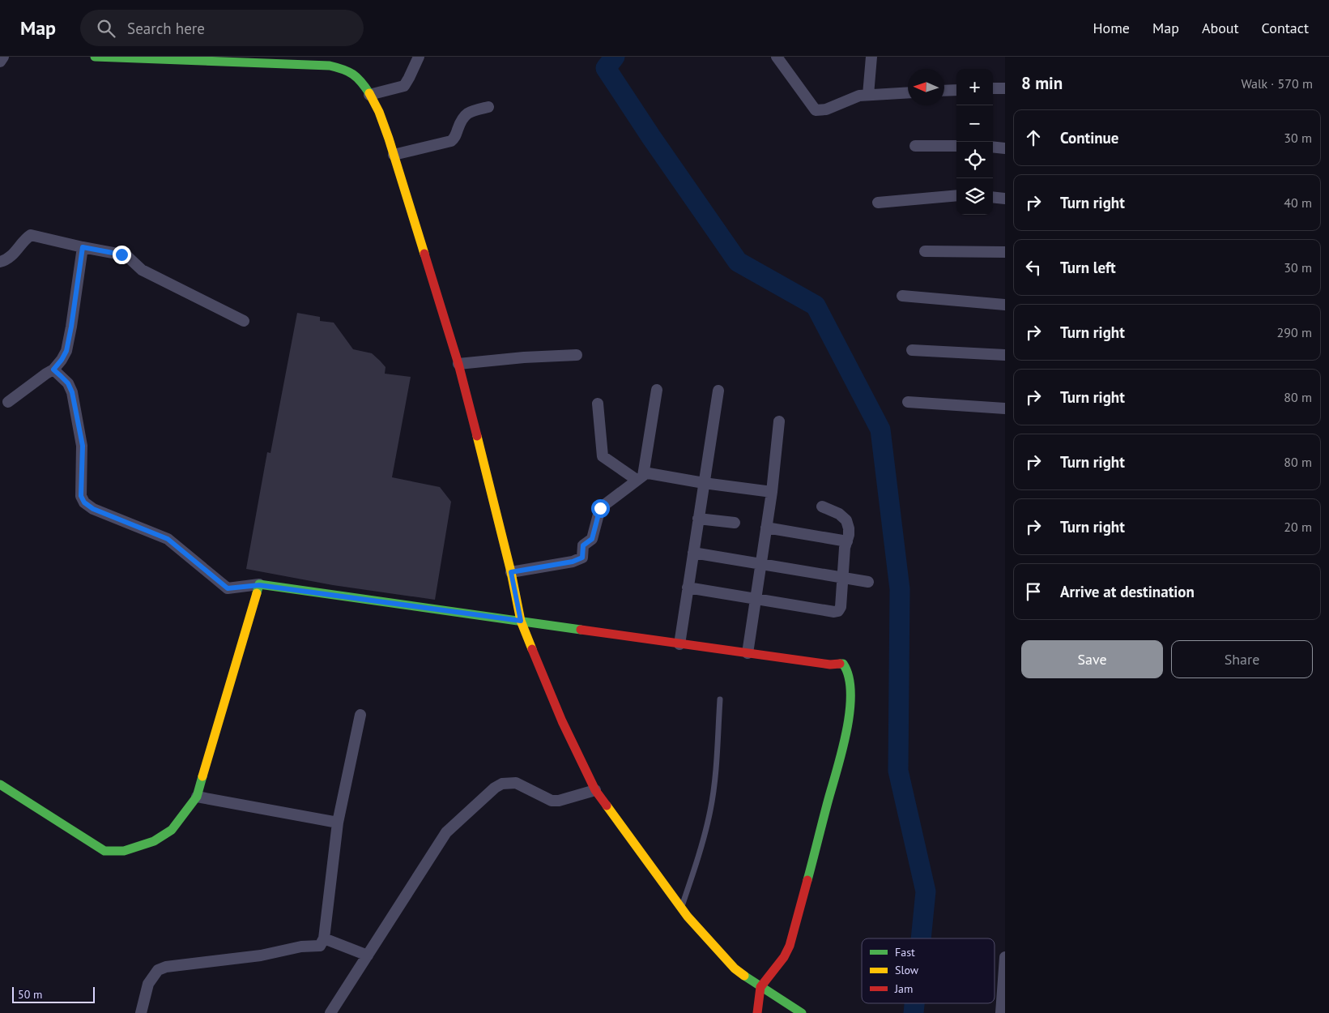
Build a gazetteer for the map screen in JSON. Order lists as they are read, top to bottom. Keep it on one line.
{"legend":["Fast","Slow","Jam"],"scale_bar":"50 m","north":"left","page":{"header":"Map","search":"Search here","nav":["Home","Map","About","Contact"],"heading":["8 min","Walk · 570 m"],"map_buttons":["+","−"],"list":[["Continue","30 m"],["Turn right","40 m"],["Turn left","30 m"],["Turn right","290 m"],["Turn right","80 m"],["Turn right","80 m"],["Turn right","20 m"],"Arrive at destination"],"buttons":["Save","Share"],"scale":"50 m"}}
